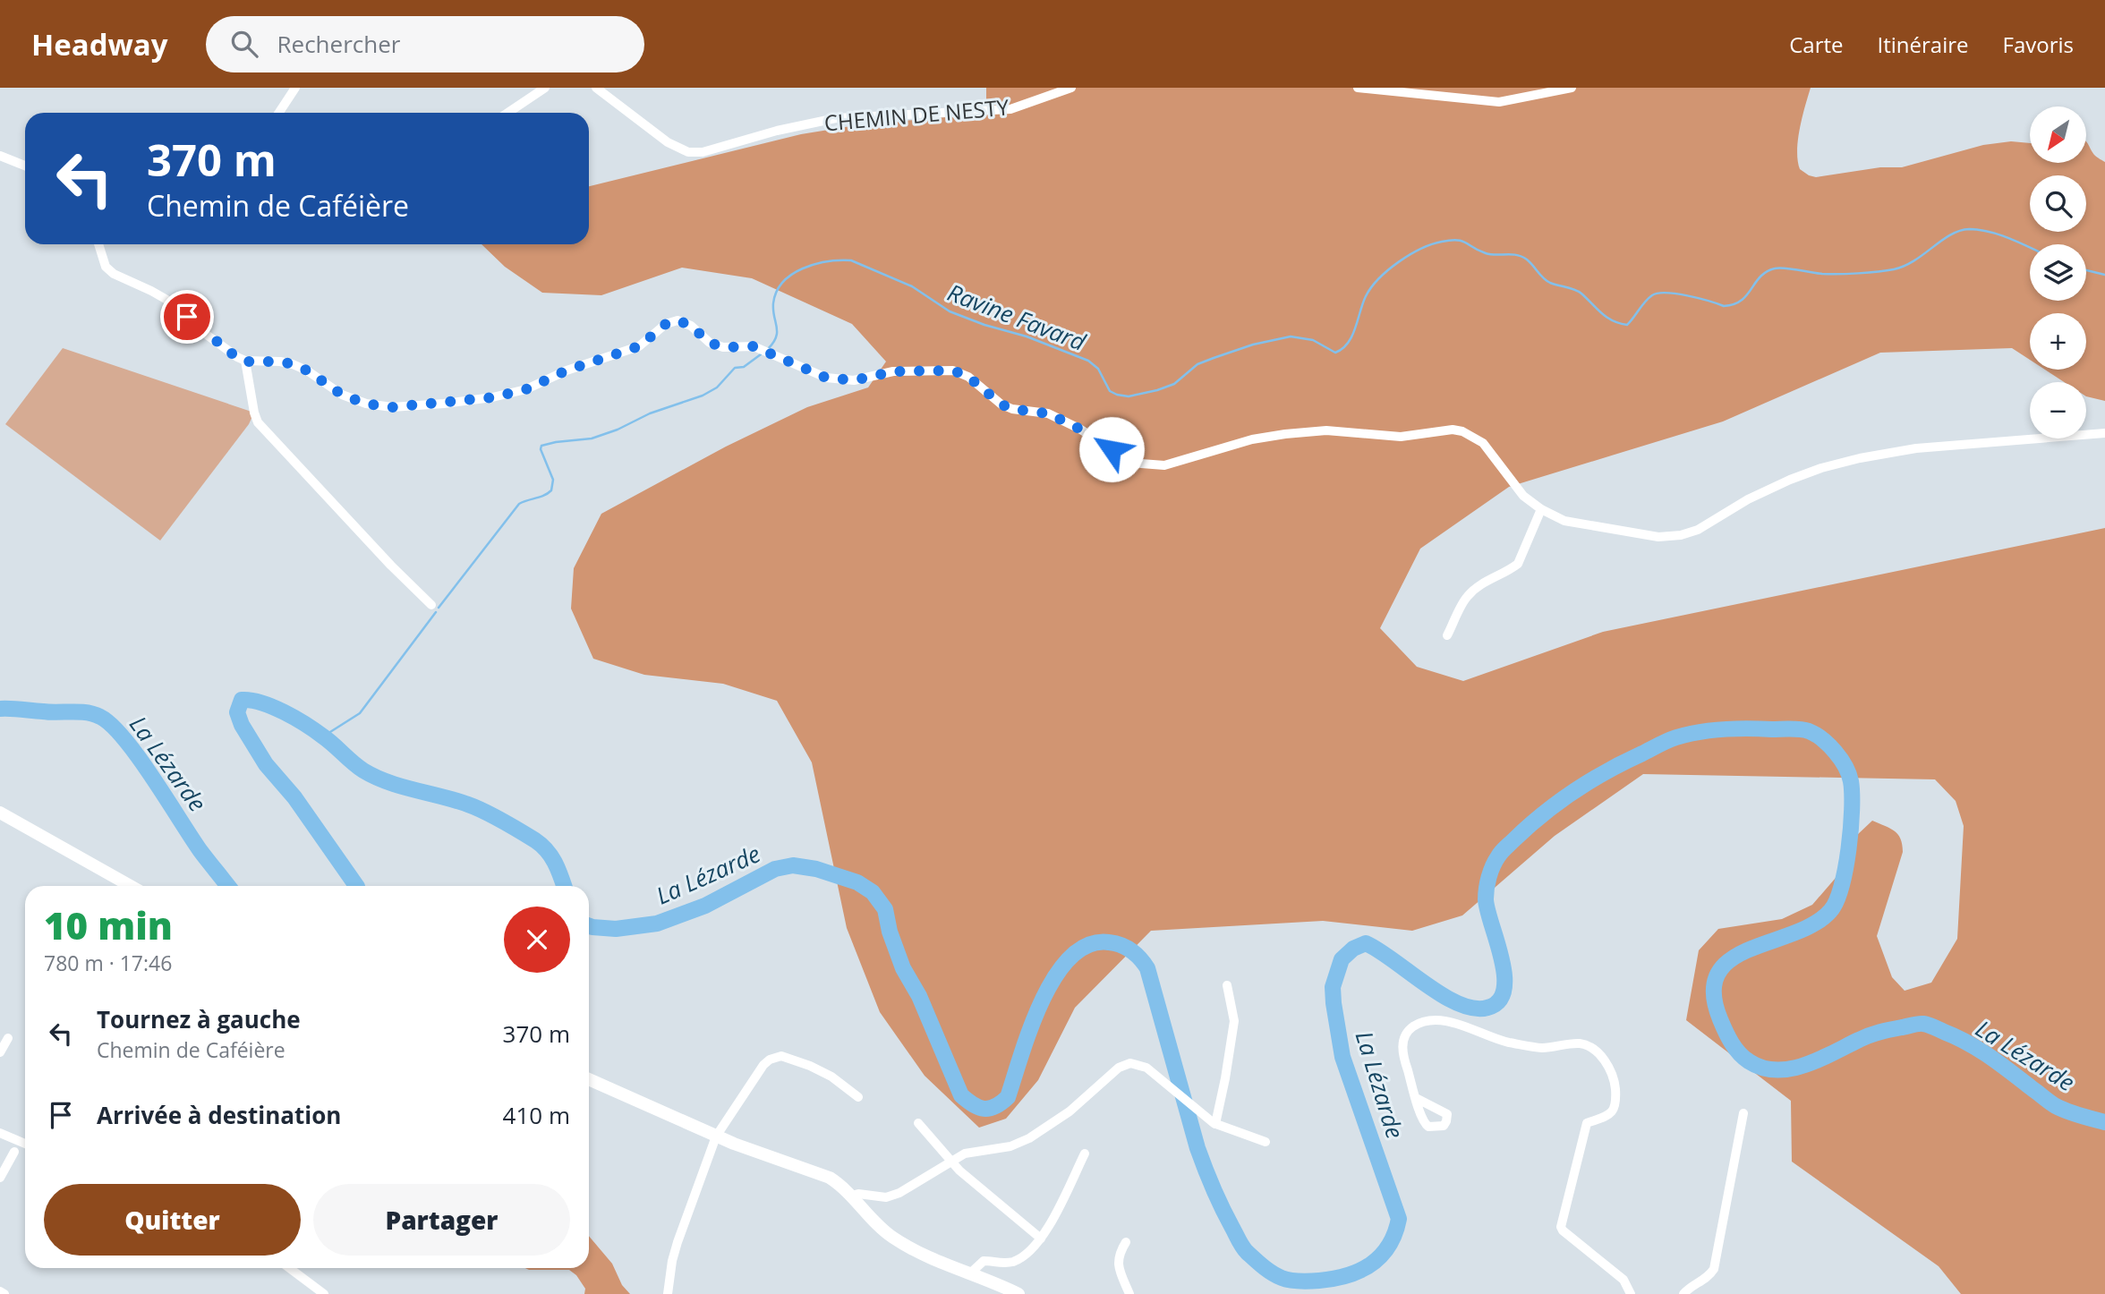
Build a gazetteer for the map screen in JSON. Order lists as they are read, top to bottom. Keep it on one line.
{"streets":{"street":["CHEMIN DE NESTY"]},"water":["Ravine Favard","La Lézarde"],"north":"bottom left","page":{"header":"Headway","search":"Rechercher","nav":["Carte","Itinéraire","Favoris"],"map_buttons":["+","−"],"turn":["370 m","Chemin de Caféière"],"heading":["10 min","780 m · 17:46"],"list":[{"name":"Tournez à gauche","note":"Chemin de Caféière","value":"370 m"},{"name":"Arrivée à destination","value":"410 m"}],"buttons":["Quitter","Partager"]}}
